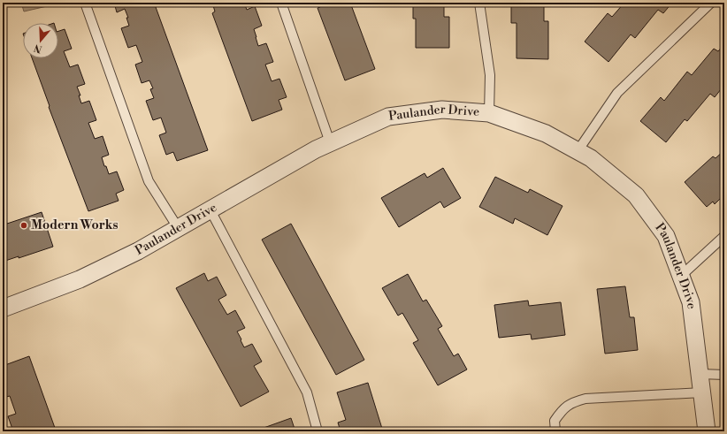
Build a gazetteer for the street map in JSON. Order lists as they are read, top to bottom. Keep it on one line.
{"streets":{"street":["Paulander Drive"]},"places":["Modern Works"],"north":"bottom"}
